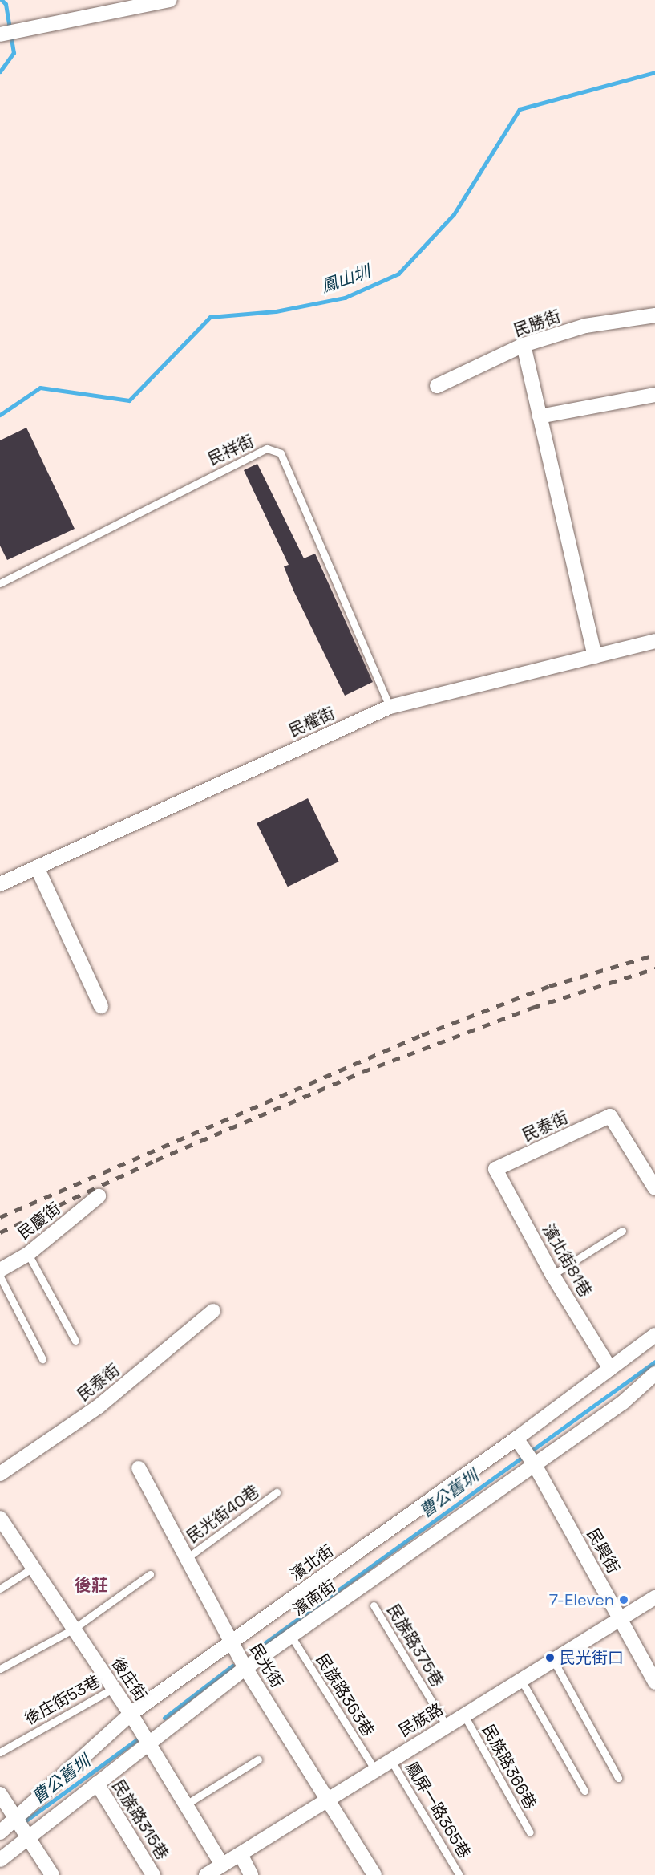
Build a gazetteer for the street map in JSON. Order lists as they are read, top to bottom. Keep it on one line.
{"streets":{"street":["民勝街","民權街","民泰街","民慶街","濱北街81巷","民興街","濱北街","濱南街","民光街","後庄街","民族路","民族路315巷"],"lane":["民祥街","民光街40巷","民族路375巷","民族路363巷","後庄街53巷","民族路366巷","鳳屏一路365巷"]},"crossings":[["民祥街","民權街"],["民泰街","濱北街81巷"],["濱北街81巷","濱北街"],["民光街40巷","民光街"],["民興街","濱北街"],["民興街","濱南街"],["民興街","民族路"],["濱北街","濱南街"],["濱北街","民光街"],["濱北街","後庄街"],["濱南街","民光街"],["濱南街","後庄街"],["濱南街","民族路363巷"],["濱南街","民族路315巷"],["民族路375巷","民族路"],["民光街","民族路"],["後庄街","後庄街53巷"],["後庄街","民族路"],["民族路363巷","民族路"],["民族路","民族路366巷"],["民族路","鳳屏一路365巷"]],"districts":["後莊"],"water":["鳳山圳","曹公舊圳"],"places":["7-Eleven","民光街口"]}
